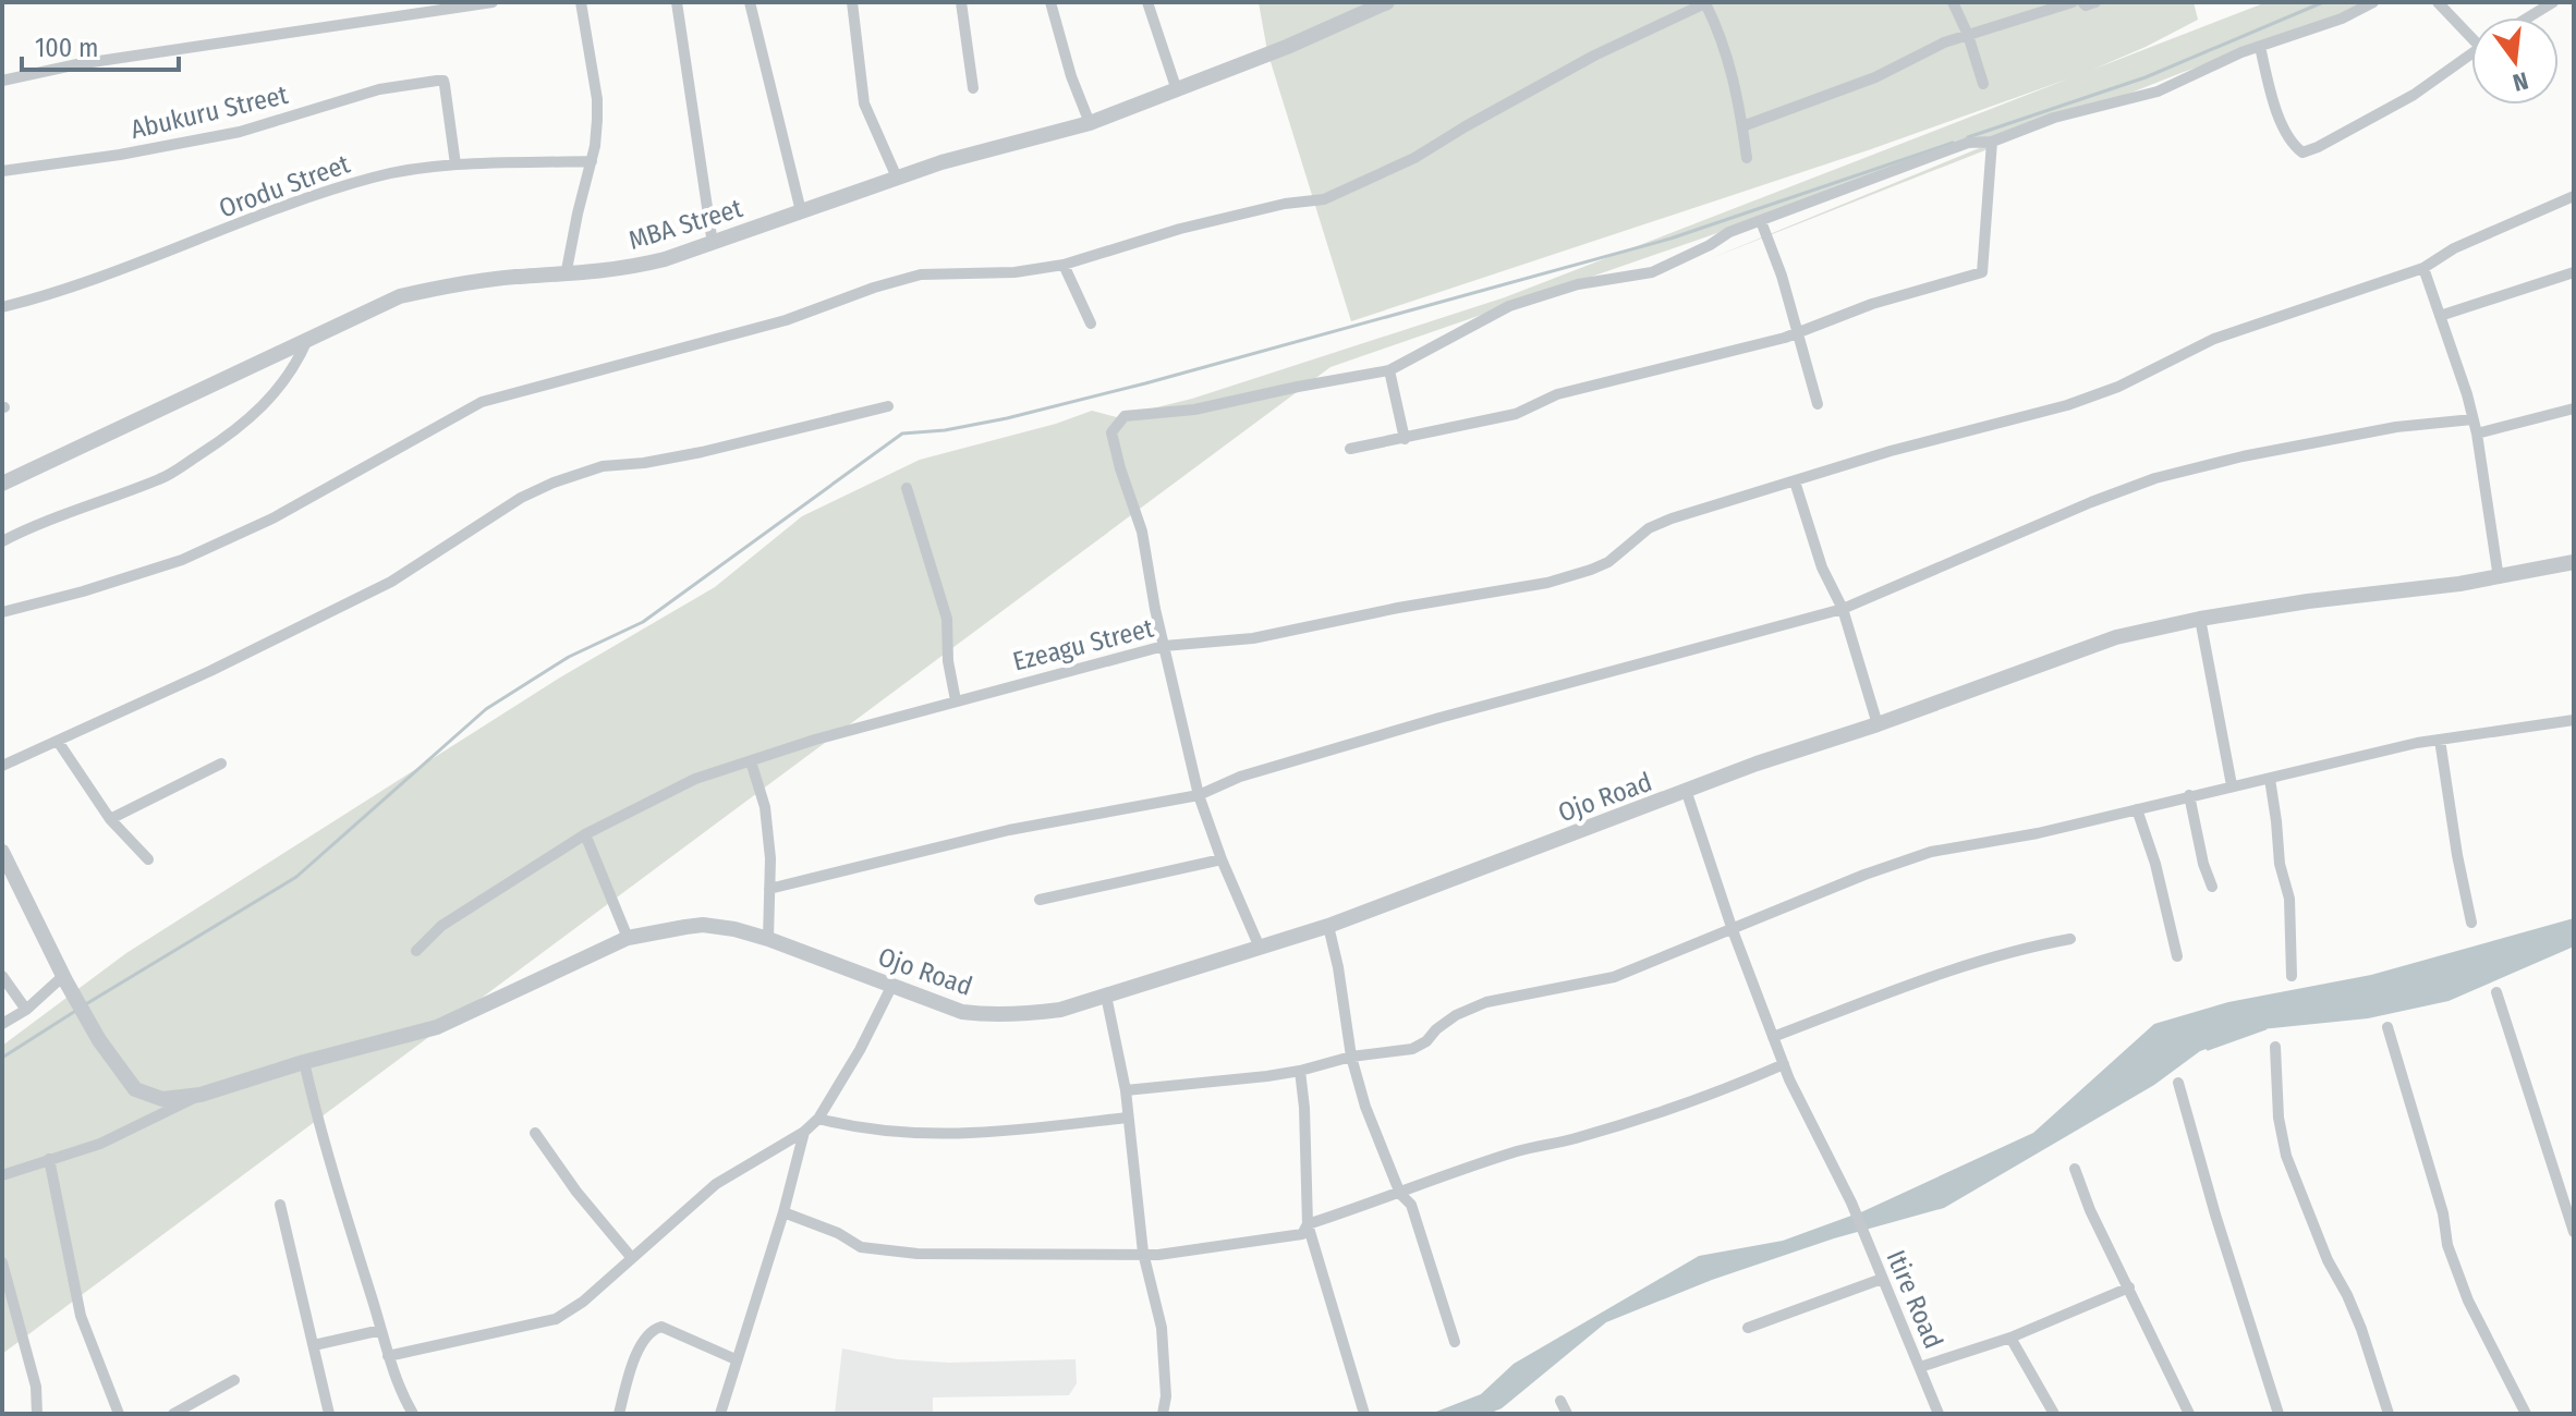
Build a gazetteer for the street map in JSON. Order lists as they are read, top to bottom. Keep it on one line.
{"streets":{"street":["Abukuru Street","Orodu Street","MBA Street","Ezeagu Street","Ojo Road","Itire Road"]},"crossings":[["Abukuru Street","Orodu Street"],["Ojo Road","Itire Road"]],"scale_bar":"100 m","north":"bottom"}
